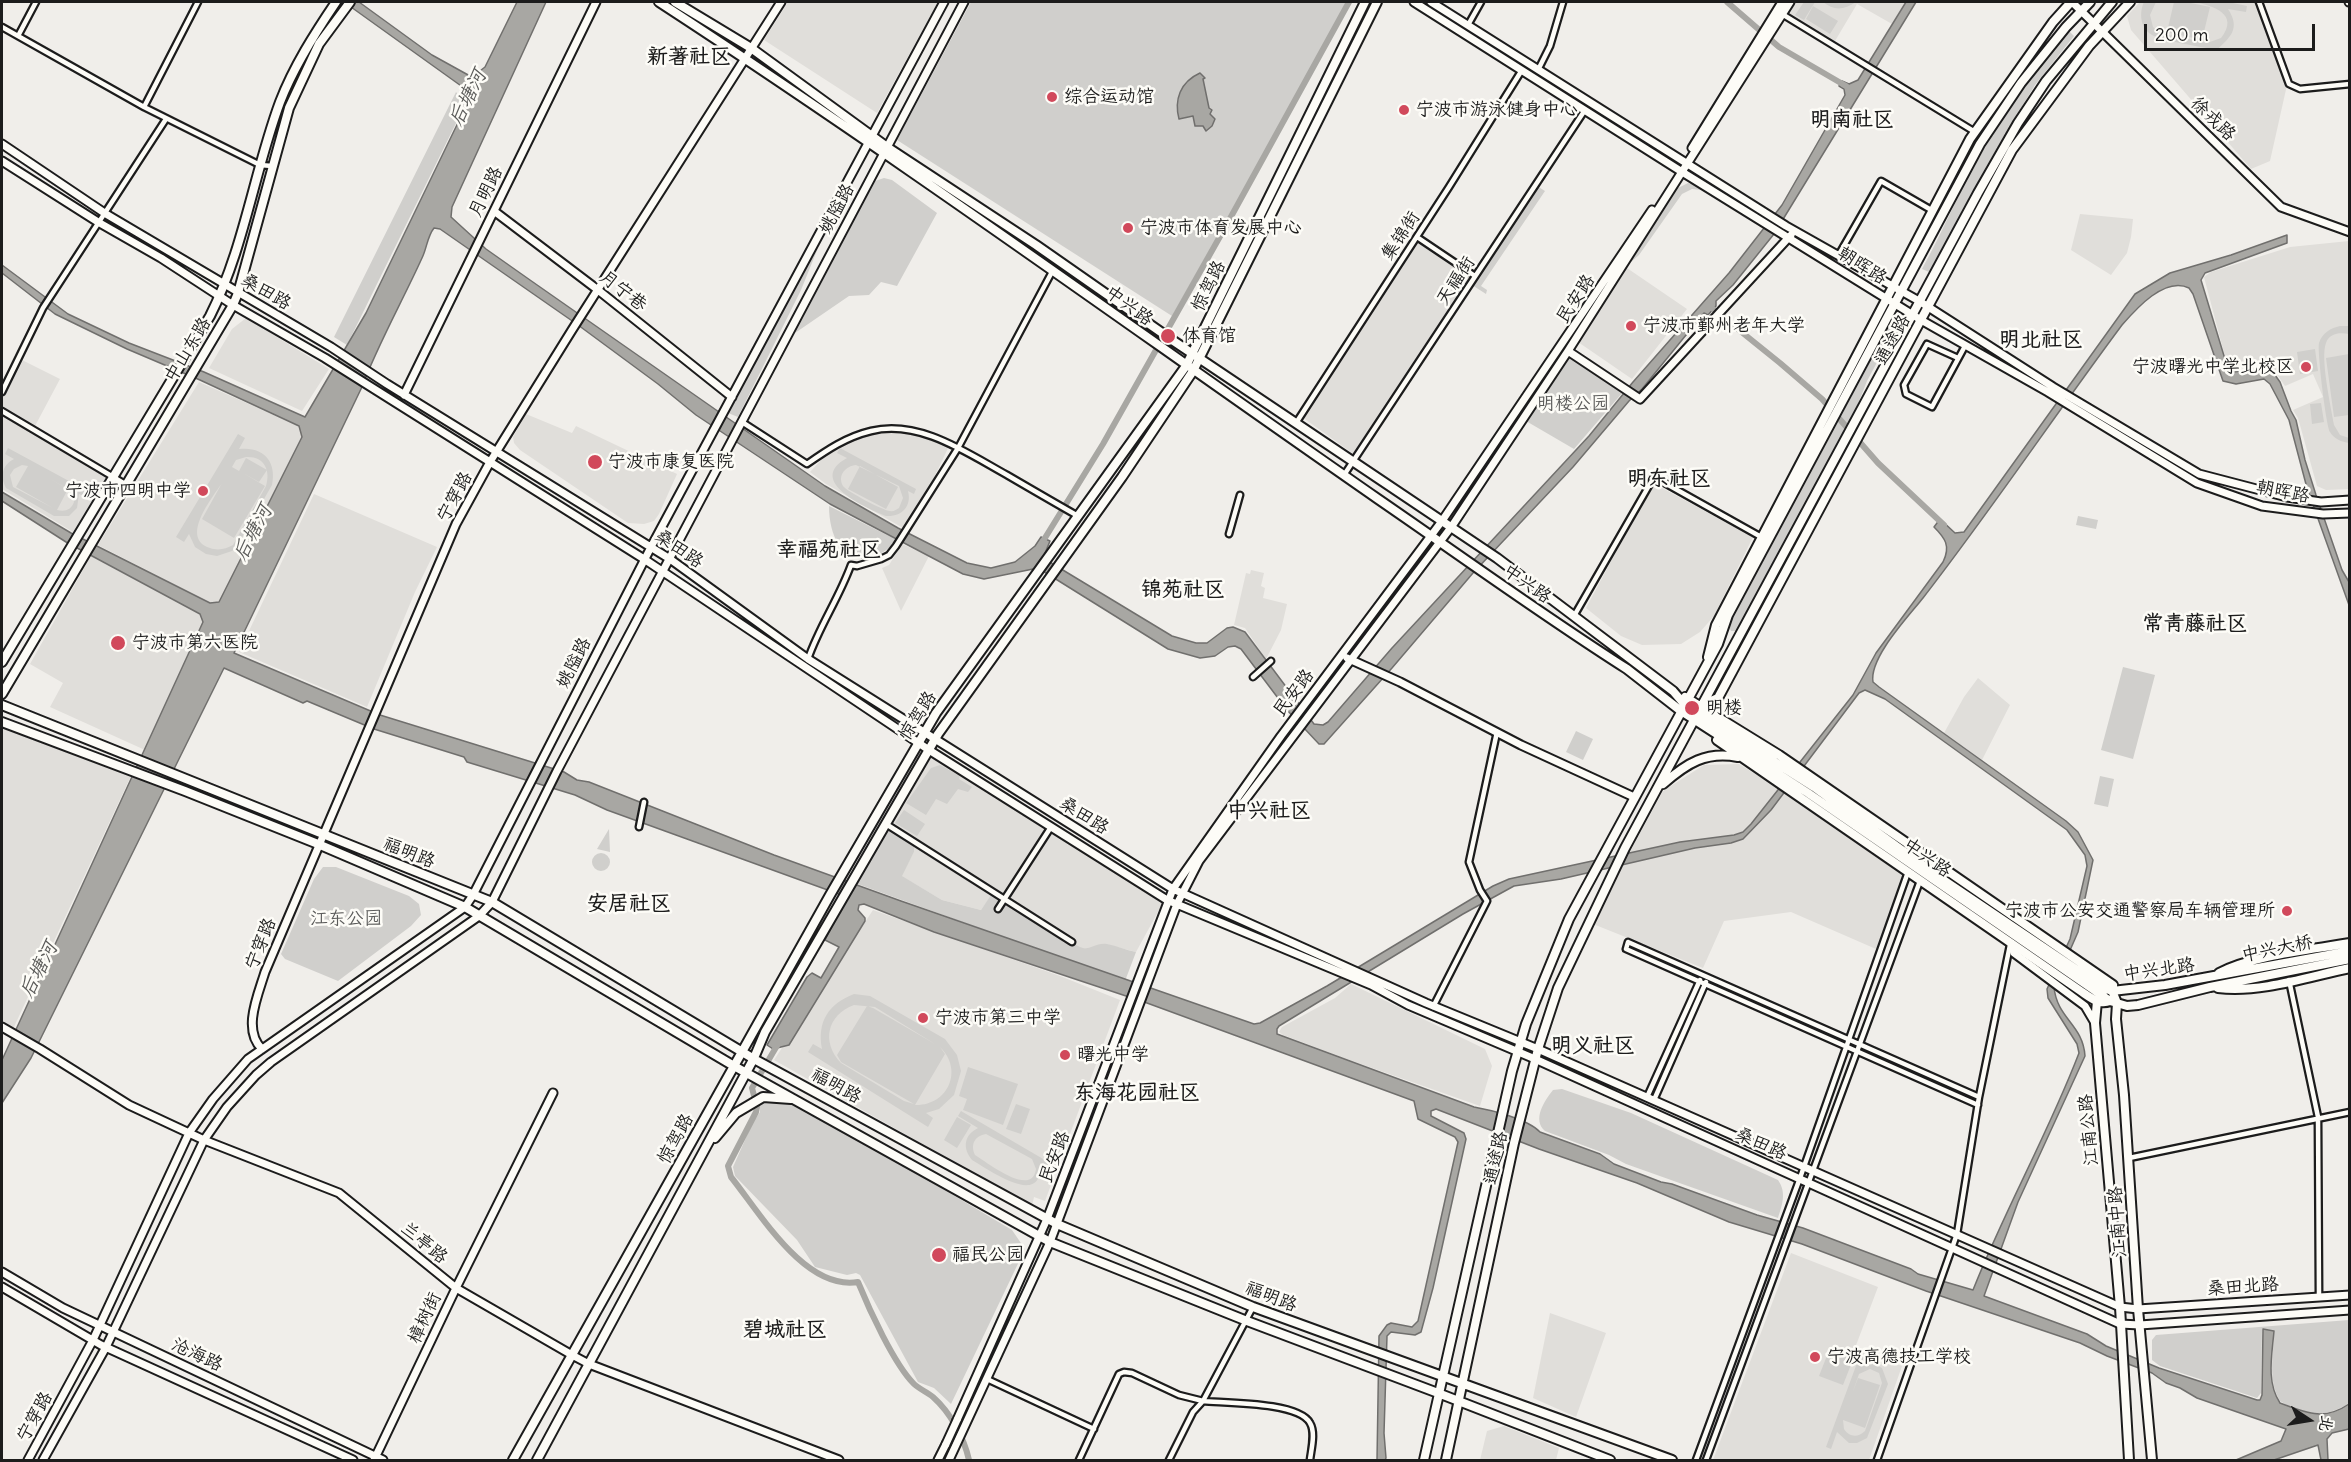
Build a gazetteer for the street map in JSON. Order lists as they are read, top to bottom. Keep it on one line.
{"streets":{"main road":["徐戎路","月明路","姚隘路","朝晖路","惊驾路","月宁巷","桑田路","民安路","中兴路","通途路","中山东路","宁穿路","福明路","中兴大桥","中兴北路","江南公路","江南中路","兰亭路","桑田北路","樟树街","沧海路"],"street":["集锦街","天福街"]},"crossings":[["徐戎路","通途路"],["月明路","月宁巷"],["月明路","桑田路"],["姚隘路","月宁巷"],["姚隘路","桑田路"],["姚隘路","中兴路"],["姚隘路","福明路"],["集锦街","朝晖路"],["集锦街","中兴路"],["朝晖路","天福街"],["朝晖路","民安路"],["朝晖路","通途路"],["天福街","中兴路"],["惊驾路","桑田路"],["惊驾路","中兴路"],["惊驾路","福明路"],["惊驾路","兰亭路"],["月宁巷","宁穿路"],["桑田路","民安路"],["桑田路","通途路"],["桑田路","中山东路"],["桑田路","宁穿路"],["桑田路","江南公路"],["桑田路","江南中路"],["桑田路","桑田北路"],["民安路","中兴路"],["民安路","福明路"],["中兴路","通途路"],["中兴路","宁穿路"],["中兴路","中兴北路"],["中兴路","江南公路"],["中兴路","江南中路"],["通途路","福明路"],["宁穿路","福明路"],["宁穿路","兰亭路"],["宁穿路","沧海路"],["中兴大桥","中兴北路"],["中兴北路","江南公路"],["中兴北路","江南中路"],["江南中路","桑田北路"],["兰亭路","樟树街"],["樟树街","沧海路"]],"districts":["新著社区","明南社区","明北社区","明东社区","幸福苑社区","锦苑社区","常青藤社区","中兴社区","安居社区","明义社区","东海花园社区","碧城社区"],"water":["后塘河"],"parks":["明楼公园","江东公园"],"places":["综合运动馆","宁波市游泳健身中心","宁波市体育发展中心","宁波市鄞州老年大学","体育馆","宁波曙光中学北校区","宁波市康复医院","宁波市四明中学","宁波市第六医院","明楼","宁波市公安交通警察局车辆管理所","宁波市第三中学","曙光中学","福民公园","宁波高德技工学校"],"scale_bar":"200 m","north":"right"}
